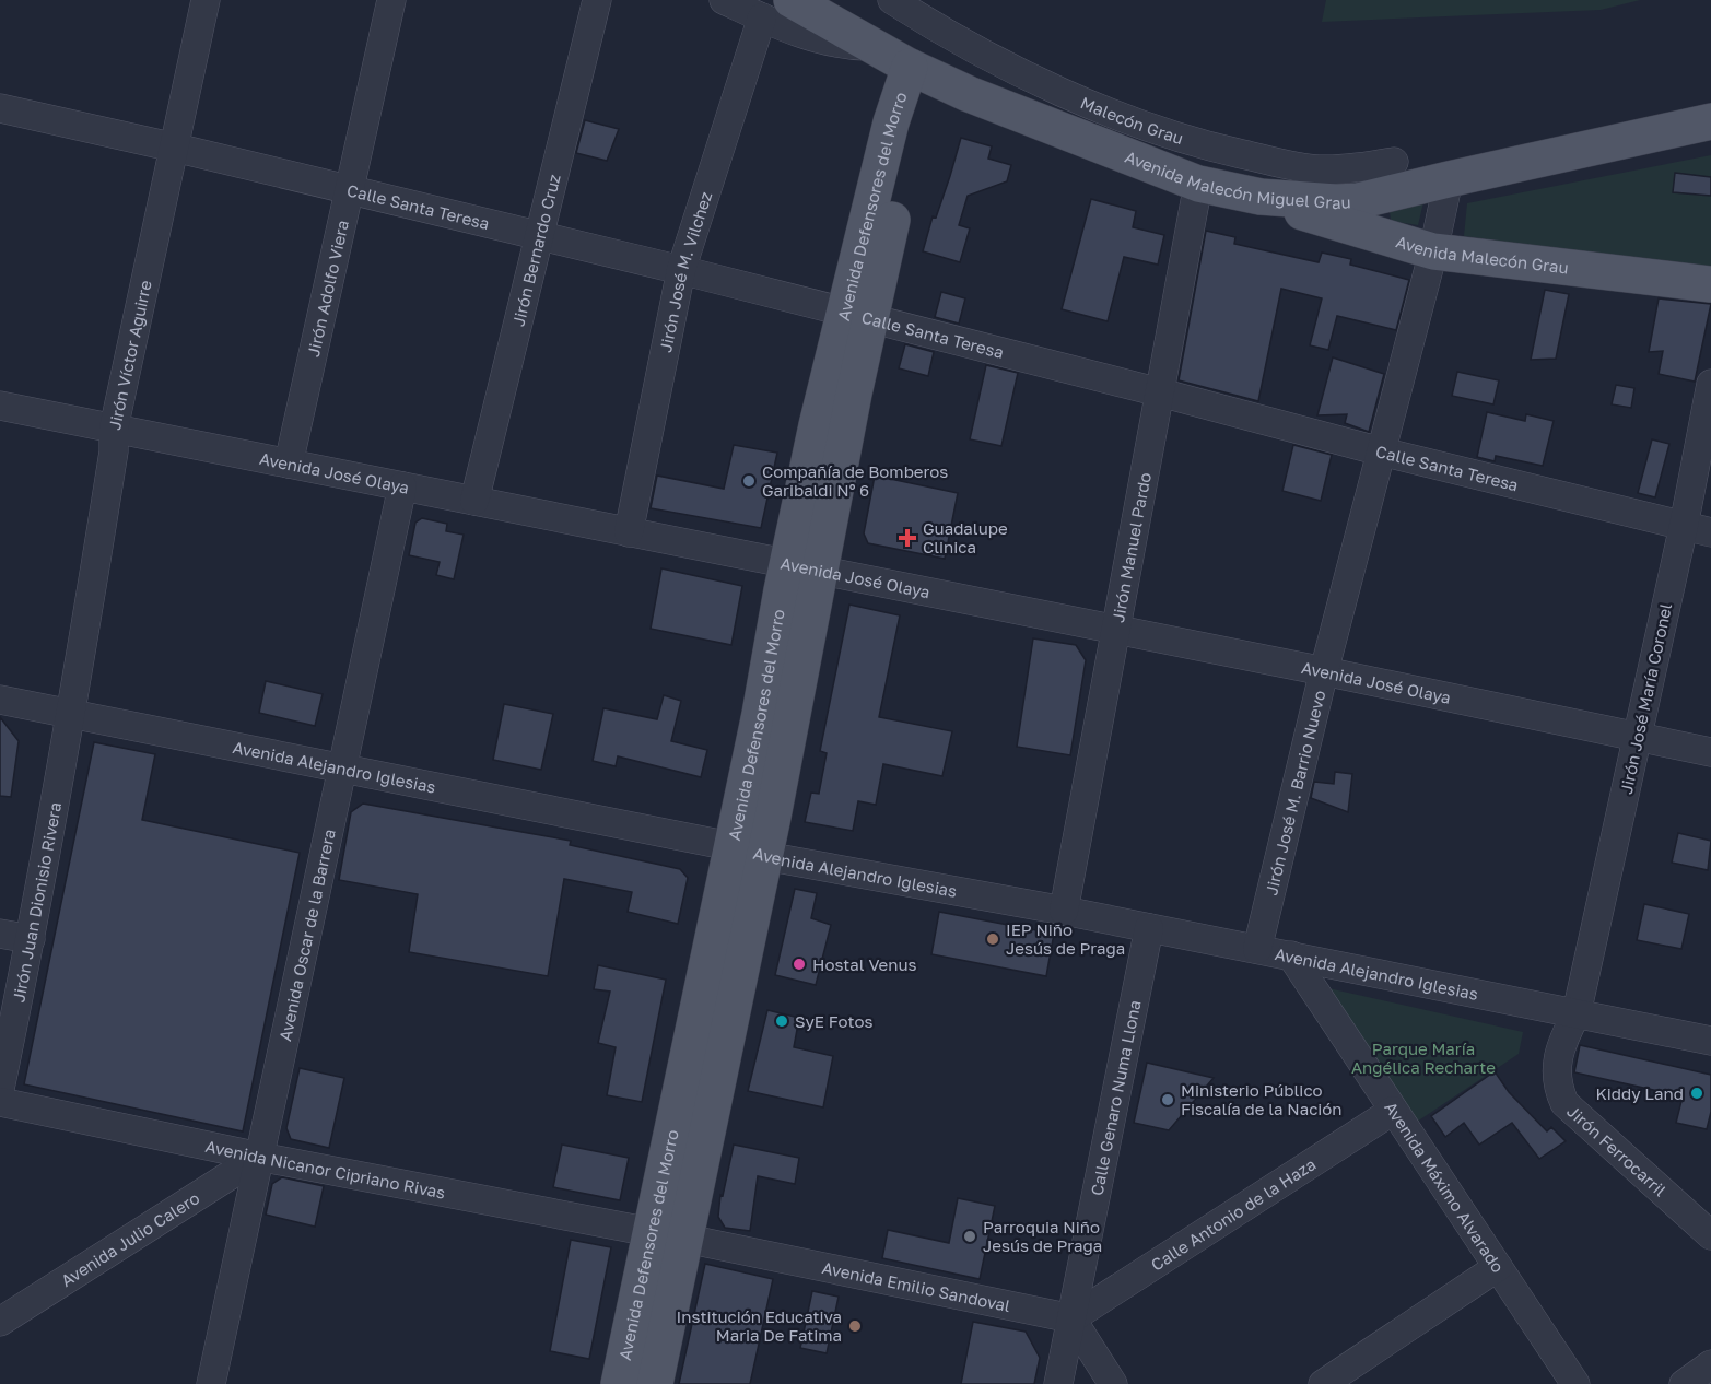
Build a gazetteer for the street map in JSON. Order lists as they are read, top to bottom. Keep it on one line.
{"streets":{"main road":["Avenida Malecón Miguel Grau","Avenida Defensores del Morro","Avenida Malecón Grau"],"street":["Malecón Grau","Calle Santa Teresa","Jirón Bernardo Cruz","Jirón José M. Vilchez","Jirón Adolfo Viera","Jirón Víctor Aguirre","Avenida José Olaya","Jirón Manuel Pardo","Jirón José María Coronel","Avenida Alejandro Iglesias","Jirón José M. Barrio Nuevo","Jirón Juan Dionisio Rivera","Avenida Oscar de la Barrera","Calle Genaro Numa Llona","Jirón Ferrocarril","Avenida Nicanor Cipriano Rivas","Avenida Máximo Alvarado","Calle Antonio de la Haza","Avenida Julio Calero","Avenida Emilio Sandoval"]},"crossings":[["Avenida Malecón Miguel Grau","Avenida Defensores del Morro"],["Avenida Malecón Miguel Grau","Avenida Malecón Grau"],["Avenida Malecón Miguel Grau","Jirón José M. Vilchez"],["Avenida Malecón Miguel Grau","Jirón Manuel Pardo"],["Avenida Malecón Miguel Grau","Jirón José M. Barrio Nuevo"],["Avenida Defensores del Morro","Calle Santa Teresa"],["Avenida Defensores del Morro","Avenida José Olaya"],["Avenida Defensores del Morro","Avenida Alejandro Iglesias"],["Avenida Defensores del Morro","Avenida Nicanor Cipriano Rivas"],["Avenida Defensores del Morro","Avenida Emilio Sandoval"],["Calle Santa Teresa","Jirón Bernardo Cruz"],["Calle Santa Teresa","Jirón José M. Vilchez"],["Calle Santa Teresa","Jirón Adolfo Viera"],["Calle Santa Teresa","Jirón Víctor Aguirre"],["Calle Santa Teresa","Jirón Manuel Pardo"],["Calle Santa Teresa","Jirón José María Coronel"],["Calle Santa Teresa","Jirón José M. Barrio Nuevo"],["Jirón Bernardo Cruz","Avenida José Olaya"],["Avenida Malecón Grau","Jirón José M. Barrio Nuevo"],["Jirón José M. Vilchez","Avenida José Olaya"],["Jirón Adolfo Viera","Avenida José Olaya"],["Jirón Víctor Aguirre","Avenida José Olaya"],["Jirón Víctor Aguirre","Avenida Alejandro Iglesias"],["Jirón Víctor Aguirre","Jirón Juan Dionisio Rivera"],["Avenida José Olaya","Jirón Manuel Pardo"],["Avenida José Olaya","Jirón José María Coronel"],["Avenida José Olaya","Jirón José M. Barrio Nuevo"],["Avenida José Olaya","Avenida Oscar de la Barrera"],["Jirón Manuel Pardo","Avenida Alejandro Iglesias"],["Jirón José María Coronel","Avenida Alejandro Iglesias"],["Jirón José María Coronel","Jirón Ferrocarril"],["Avenida Alejandro Iglesias","Jirón José M. Barrio Nuevo"],["Avenida Alejandro Iglesias","Jirón Juan Dionisio Rivera"],["Avenida Alejandro Iglesias","Avenida Oscar de la Barrera"],["Avenida Alejandro Iglesias","Calle Genaro Numa Llona"],["Avenida Alejandro Iglesias","Jirón Ferrocarril"],["Avenida Alejandro Iglesias","Avenida Máximo Alvarado"],["Avenida Oscar de la Barrera","Avenida Nicanor Cipriano Rivas"],["Avenida Oscar de la Barrera","Avenida Julio Calero"],["Calle Genaro Numa Llona","Calle Antonio de la Haza"],["Calle Genaro Numa Llona","Avenida Emilio Sandoval"],["Avenida Nicanor Cipriano Rivas","Avenida Julio Calero"],["Avenida Nicanor Cipriano Rivas","Avenida Emilio Sandoval"],["Avenida Máximo Alvarado","Calle Antonio de la Haza"],["Calle Antonio de la Haza","Avenida Emilio Sandoval"]],"parks":["Parque María Angélica Recharte"],"places":{"other":["Compañía de Bomberos Garibaldi Nº 6","IEP Niño Jesús de Praga","Hostal Venus","SyE Fotos","Kiddy Land","Ministerio Público Fiscalía de la Nación","Parroquia Niño Jesús de Praga","Institución Educativa Maria De Fatima"],"health":["Guadalupe Clinica"]}}
